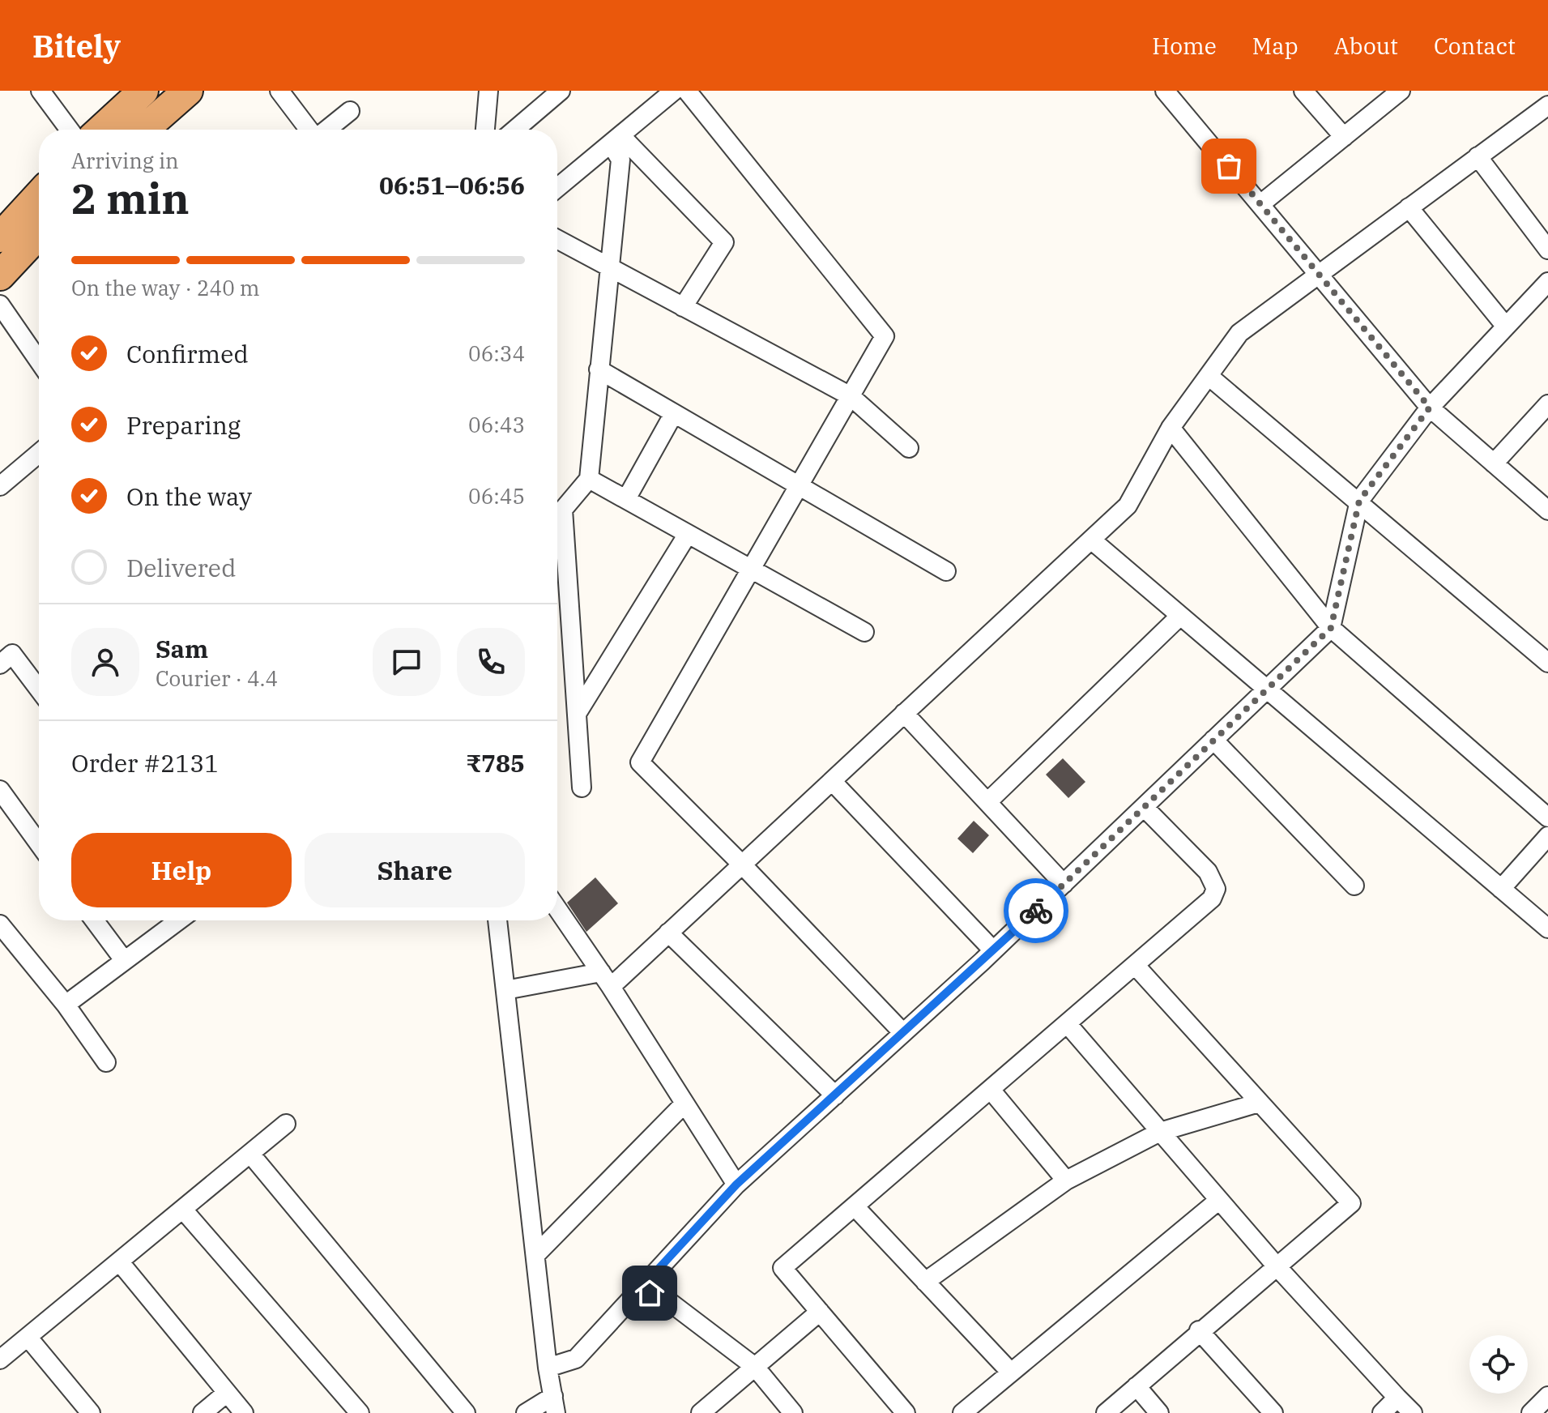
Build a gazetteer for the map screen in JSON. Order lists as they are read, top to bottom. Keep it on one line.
{"page":{"header":"Bitely","nav":["Home","Map","About","Contact"],"heading":["2 min","Arriving in","06:51–06:56"],"panel":["Sam","Courier · 4.4","Order #2131","₹785"],"bar":"On the way · 240 m","list":[["Confirmed","06:34"],["Preparing","06:43"],["On the way","06:45"],"Delivered"],"buttons":["Help","Share"]}}
